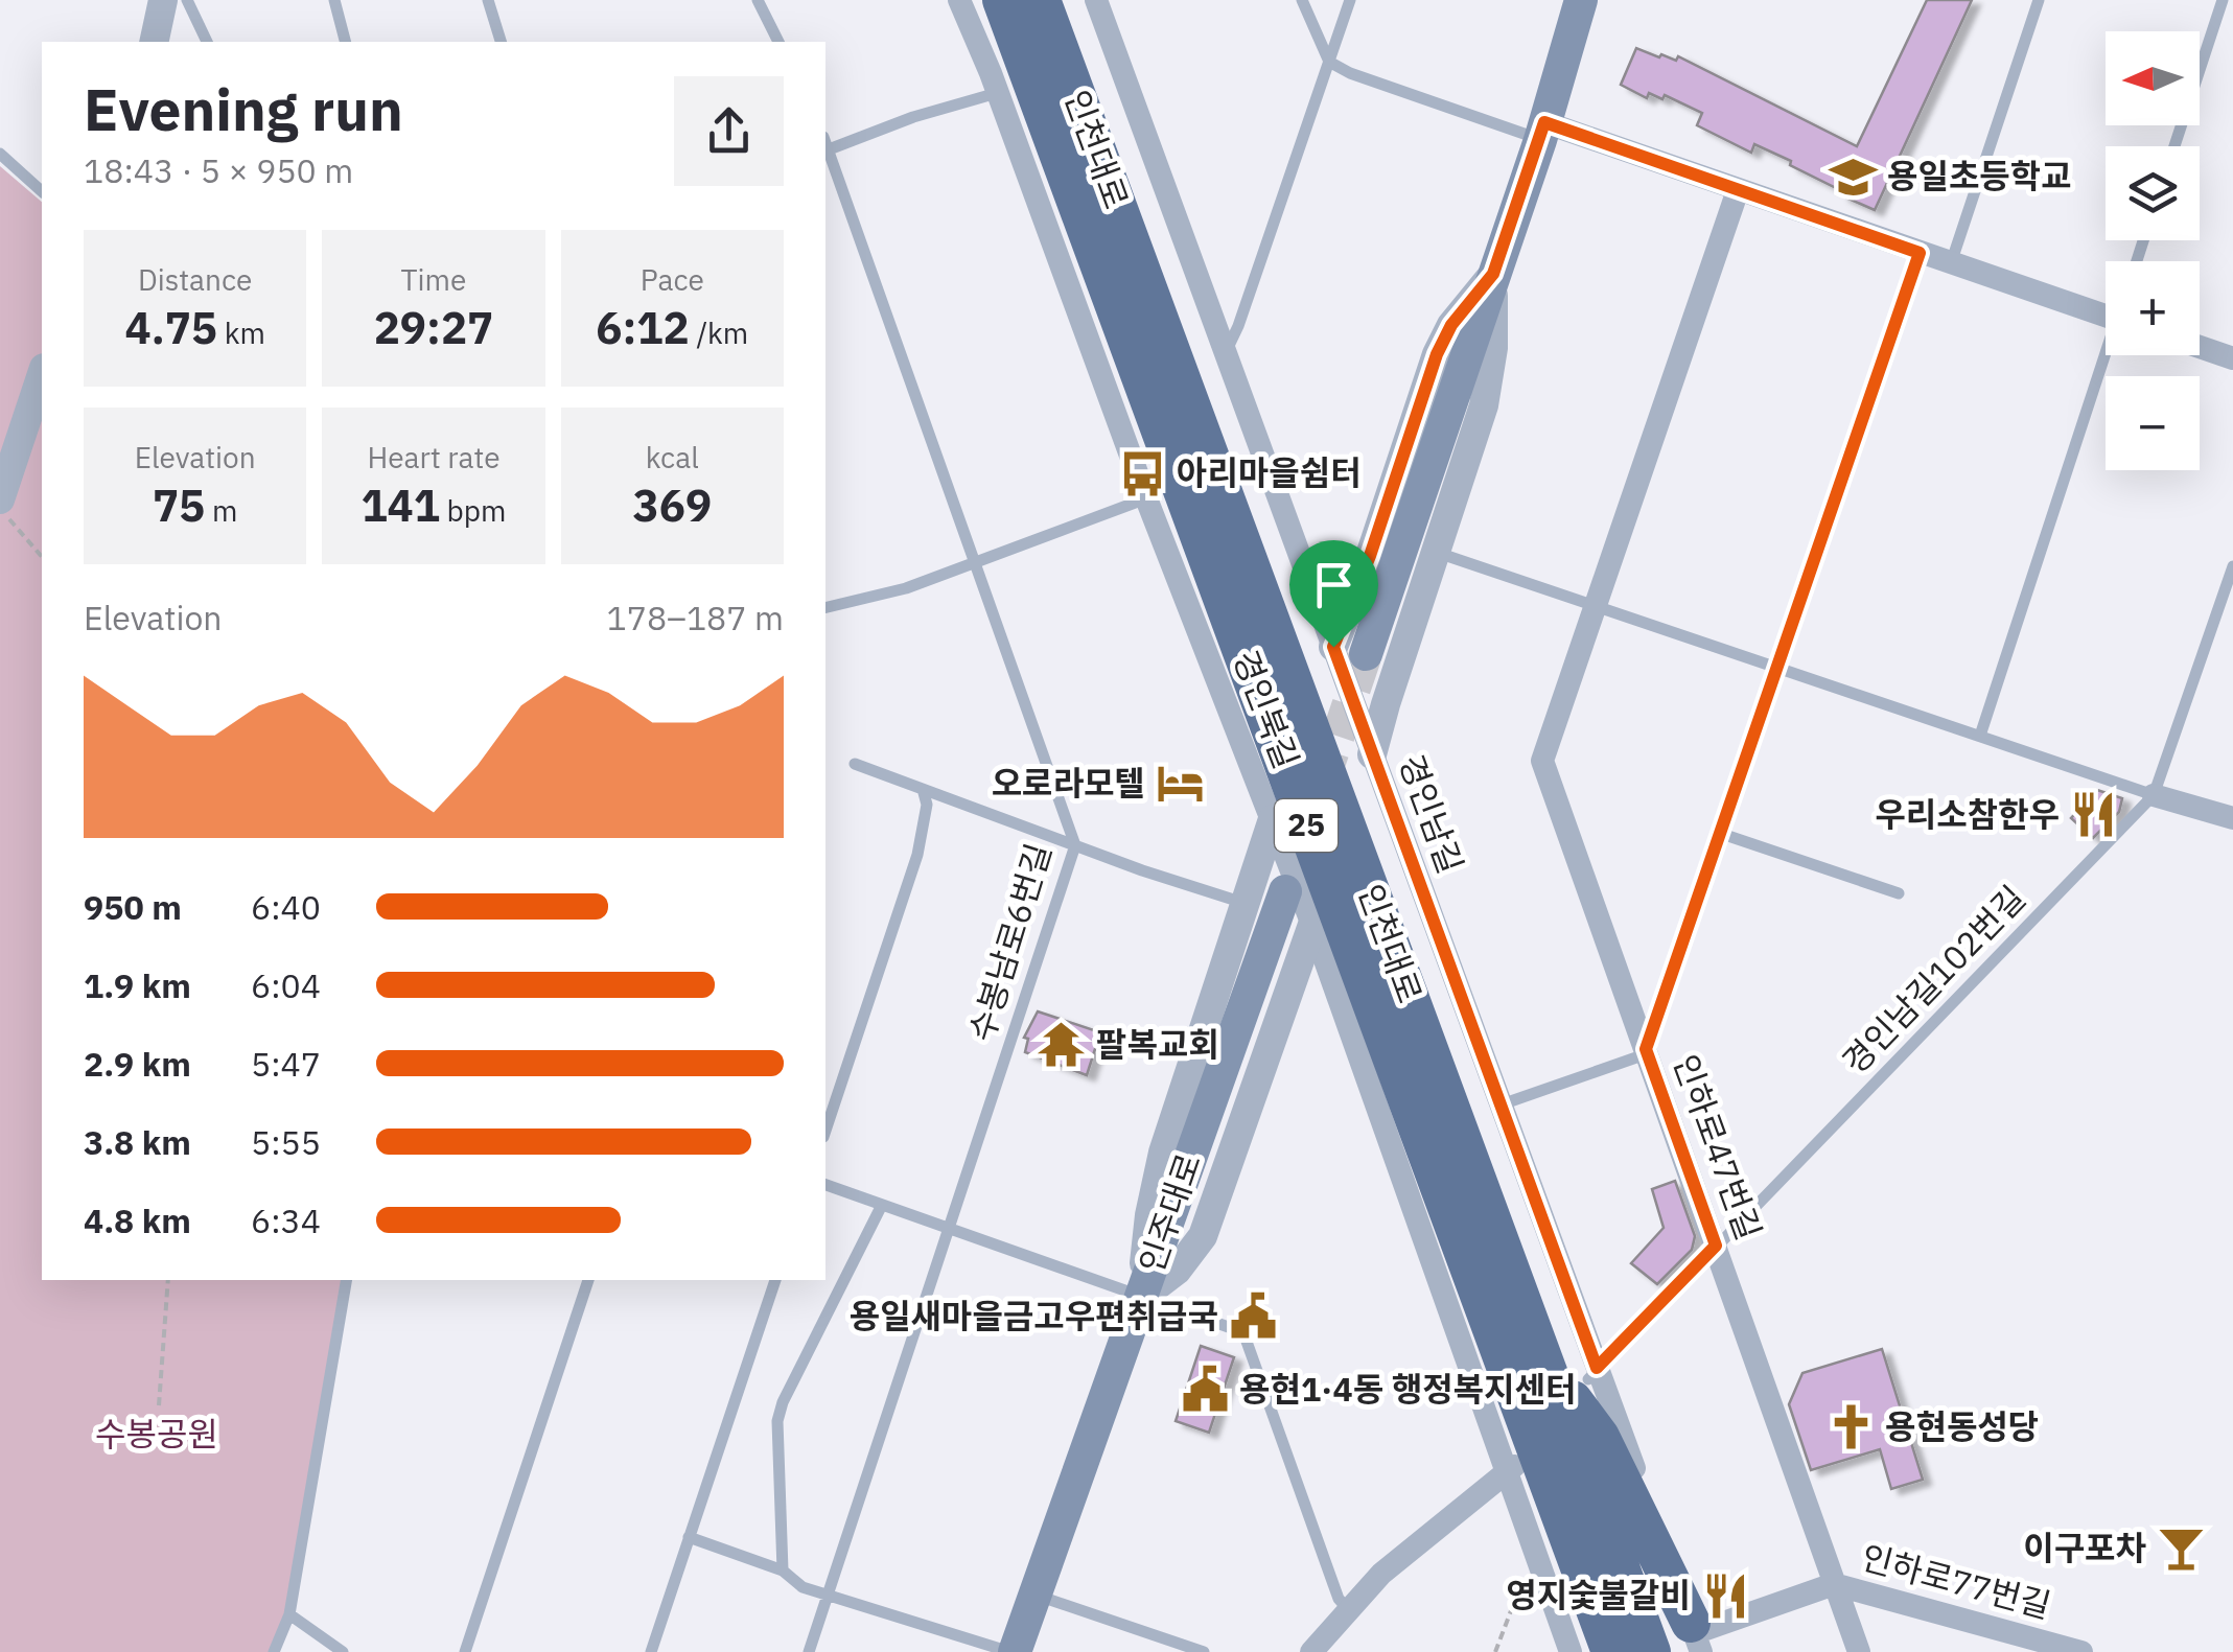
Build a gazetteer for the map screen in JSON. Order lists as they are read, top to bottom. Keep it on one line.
{"streets":{"highway":["인천대로","25"],"main road":["인주대로"],"street":["경인북길","경인남길","인하로47번길","인하로77번길"],"lane":["수봉남로6번길","경인남길102번길"]},"crossings":[["경인남길","경인남길102번길"],["경인남길","인하로77번길"],["경인남길102번길","인하로47번길"],["인하로47번길","인하로77번길"]],"parks":["수봉공원"],"places":{"school or university":["용일초등학교"],"bus stop":["아리마을쉼터"],"hotel":["오로라모텔"],"restaurant":["우리소참한우","영지숯불갈비"],"temple":["팔복교회"],"public building":["용일새마을금고우편취급국","용현1·4동 행정복지센터"],"church":["용현동성당"],"bar":["이구포차"]},"north":"left","page":{"map_buttons":["+","−"],"heading":["Evening run","18:43 · 5 × 950 m"],"stats":[["Distance","4.75 km"],["Time","29:27"],["Pace","6:12 /km"],["Elevation","75 m"],["Heart rate","141 bpm"],["kcal","369"]],"chart":["Elevation","178–187 m"],"list":[{"name":"950 m","note":"6:40"},{"name":"1.9 km","note":"6:04"},{"name":"2.9 km","note":"5:47"},{"name":"3.8 km","note":"5:55"},{"name":"4.8 km","note":"6:34"}]}}
